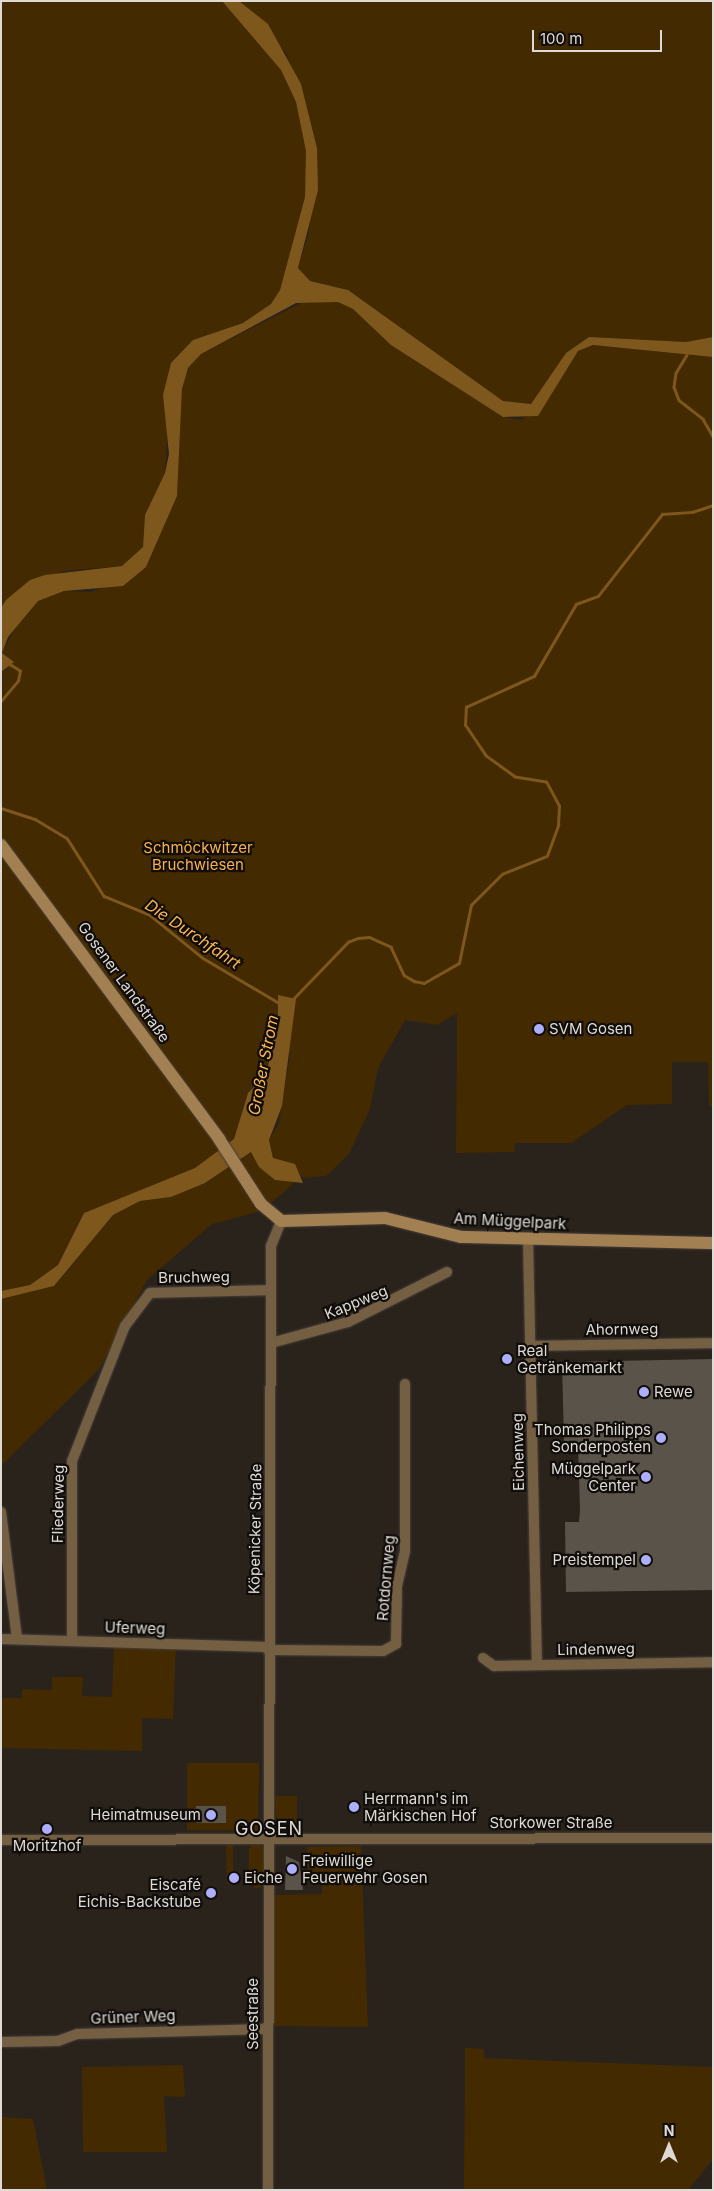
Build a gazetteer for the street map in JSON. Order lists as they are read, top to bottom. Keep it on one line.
{"streets":{"main road":["Gosener Landstraße","Am Müggelpark"],"street":["Bruchweg","Kappweg","Ahornweg","Eichenweg","Fliederweg","Köpenicker Straße","Rotdornweg","Uferweg","Lindenweg","Storkower Straße","Seestraße","Grüner Weg"]},"crossings":[["Gosener Landstraße","Am Müggelpark"],["Gosener Landstraße","Köpenicker Straße"],["Am Müggelpark","Eichenweg"],["Am Müggelpark","Köpenicker Straße"],["Bruchweg","Fliederweg"],["Bruchweg","Köpenicker Straße"],["Kappweg","Köpenicker Straße"],["Ahornweg","Eichenweg"],["Eichenweg","Lindenweg"],["Fliederweg","Uferweg"],["Köpenicker Straße","Rotdornweg"],["Köpenicker Straße","Uferweg"],["Köpenicker Straße","Storkower Straße"],["Köpenicker Straße","Seestraße"],["Rotdornweg","Uferweg"],["Storkower Straße","Seestraße"],["Seestraße","Grüner Weg"]],"districts":["GOSEN"],"water":["Die Durchfahrt","Großer Strom"],"parks":["Schmöckwitzer Bruchwiesen"],"places":["SVM Gosen","Real Getränkemarkt","Rewe","Thomas Philipps Sonderposten","Müggelpark Center","Preistempel","Herrmann's im Märkischen Hof","Heimatmuseum","Moritzhof","Freiwillige Feuerwehr Gosen","Eiche","Eiscafé Eichis-Backstube"],"scale_bar":"100 m","north":"top"}
